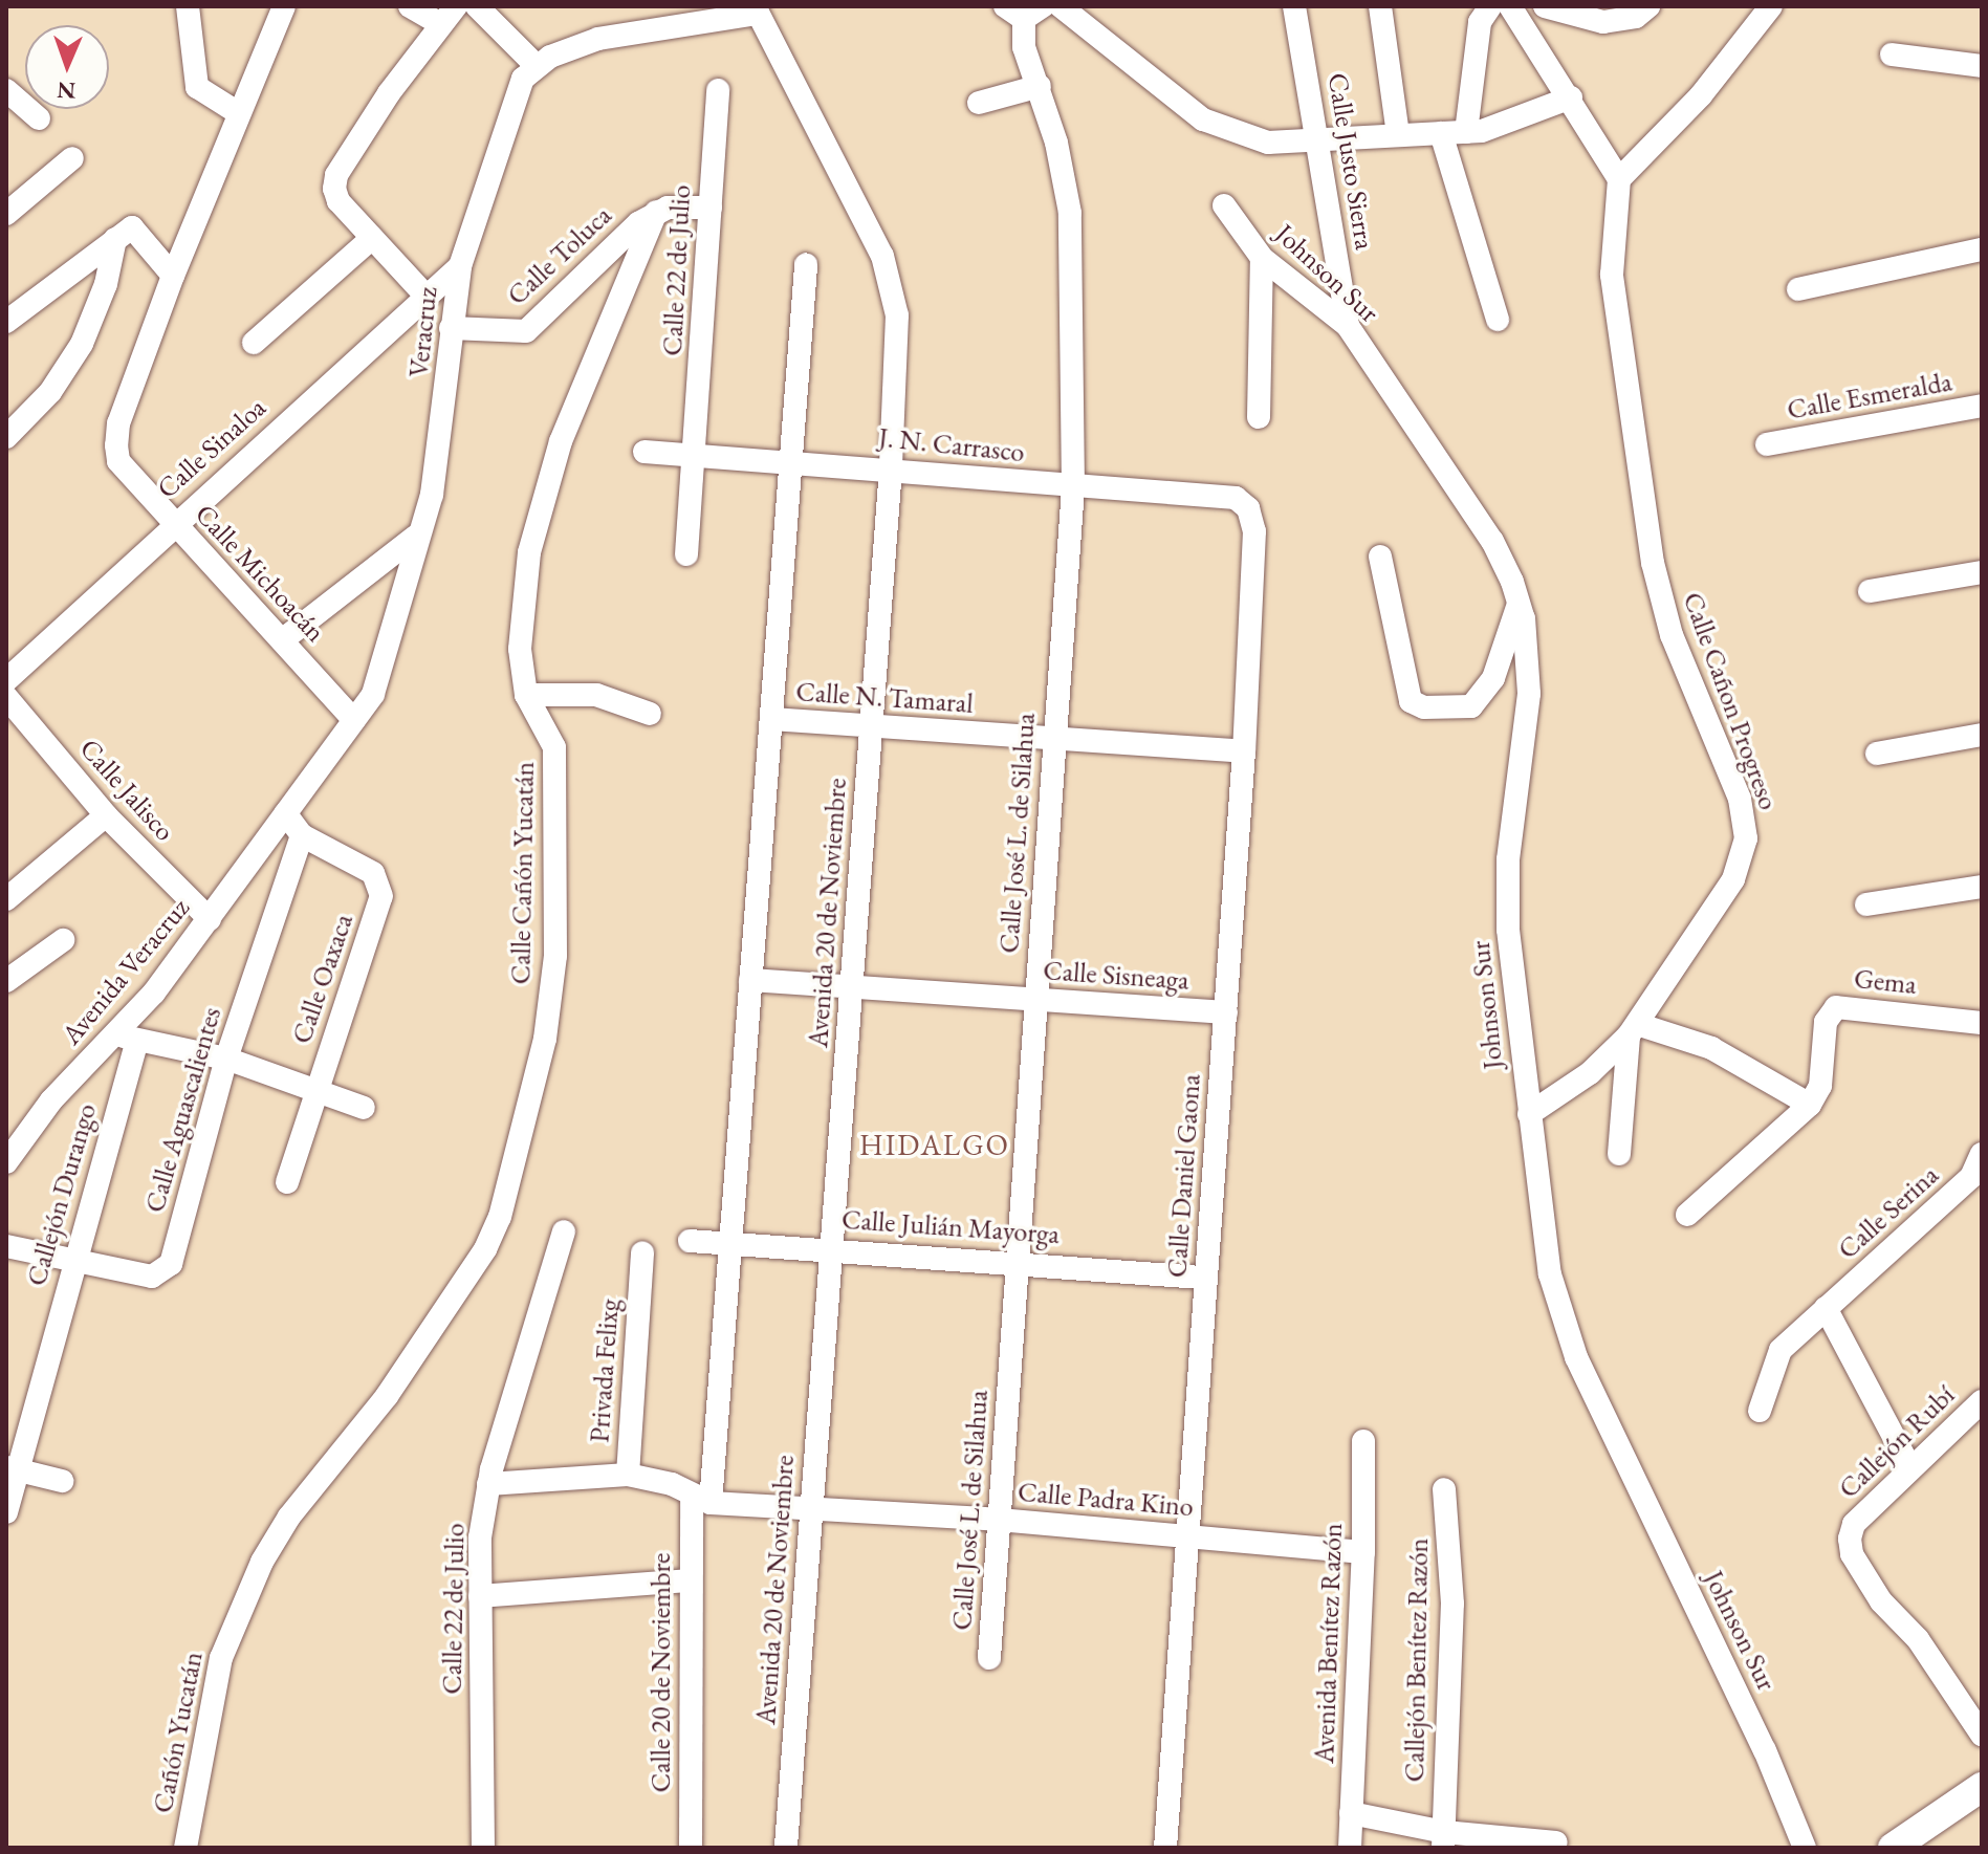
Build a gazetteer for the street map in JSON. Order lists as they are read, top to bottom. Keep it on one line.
{"streets":{"street":["Calle Justo Sierra","Calle Toluca","Calle 22 de Julio","Johnson Sur","Veracruz","Calle Esmeralda","J. N. Carrasco","Calle Sinaloa","Calle Michoacán","Calle N. Tamaral","Calle Cañon Progreso","Calle Jalisco","Calle José L. de Silahua","Calle Cañón Yucatán","Avenida 20 de Noviembre","Avenida Veracruz","Calle Sisneaga","Calle Oaxaca","Gema","Calle Aguascalientes","Calle Daniel Gaona","Callejón Durango","Calle Serina","Calle Julián Mayorga","Privada Felixg","Callejón Rubí","Calle Padra Kino","Avenida Benítez Razón","Callejón Benítez Razón","Calle 20 de Noviembre","Cañón Yucatán"]},"crossings":[["Calle Justo Sierra","Johnson Sur"],["Calle Toluca","Veracruz"],["Calle Toluca","Calle Cañón Yucatán"],["Calle 22 de Julio","J. N. Carrasco"],["Johnson Sur","Calle Cañon Progreso"],["Veracruz","Calle Sinaloa"],["Veracruz","Calle Michoacán"],["Veracruz","Avenida Veracruz"],["J. N. Carrasco","Calle José L. de Silahua"],["J. N. Carrasco","Avenida 20 de Noviembre"],["J. N. Carrasco","Calle Daniel Gaona"],["Calle Sinaloa","Calle Michoacán"],["Calle N. Tamaral","Calle José L. de Silahua"],["Calle N. Tamaral","Avenida 20 de Noviembre"],["Calle N. Tamaral","Calle Daniel Gaona"],["Calle Jalisco","Avenida Veracruz"],["Calle José L. de Silahua","Calle Sisneaga"],["Calle José L. de Silahua","Calle Julián Mayorga"],["Calle José L. de Silahua","Calle Padra Kino"],["Calle Cañón Yucatán","Cañón Yucatán"],["Avenida 20 de Noviembre","Calle Sisneaga"],["Avenida 20 de Noviembre","Calle Julián Mayorga"],["Avenida 20 de Noviembre","Calle Padra Kino"],["Avenida Veracruz","Callejón Durango"],["Calle Sisneaga","Calle Daniel Gaona"],["Calle Oaxaca","Calle Aguascalientes"],["Calle Aguascalientes","Callejón Durango"],["Calle Daniel Gaona","Calle Julián Mayorga"],["Calle Daniel Gaona","Calle Padra Kino"],["Privada Felixg","Calle Padra Kino"],["Privada Felixg","Calle 20 de Noviembre"],["Calle Padra Kino","Avenida Benítez Razón"],["Calle Padra Kino","Calle 20 de Noviembre"]],"districts":["HIDALGO"],"north":"bottom"}
